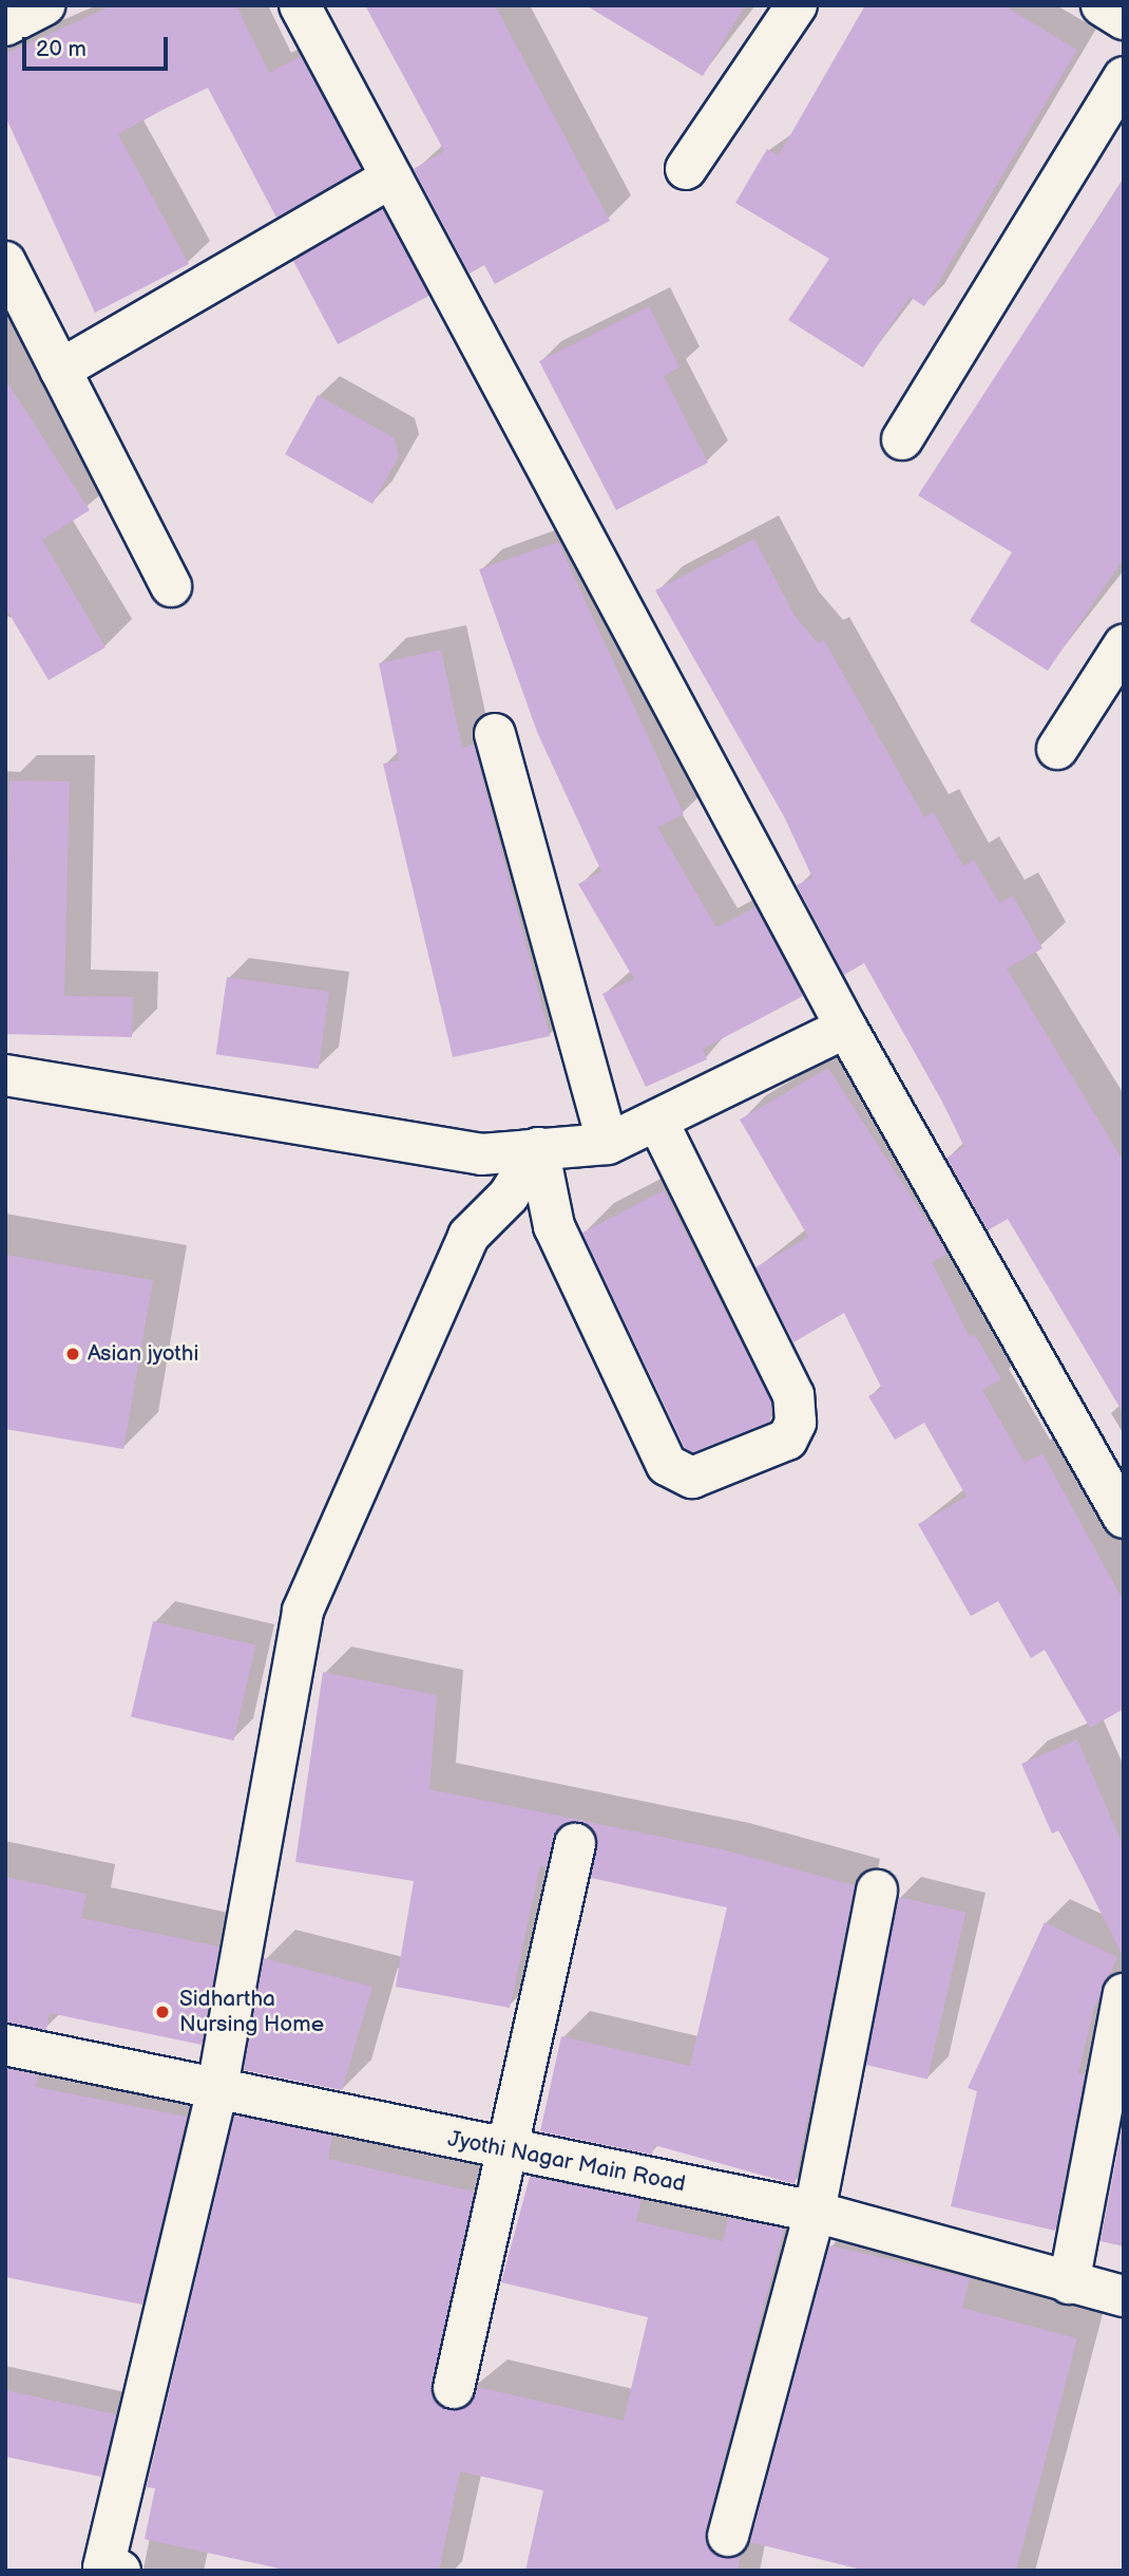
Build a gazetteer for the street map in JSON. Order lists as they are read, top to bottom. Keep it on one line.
{"streets":{"street":["Jyothi Nagar Main Road"]},"places":["Asian jyothi","Sidhartha Nursing Home"],"scale_bar":"20 m"}
